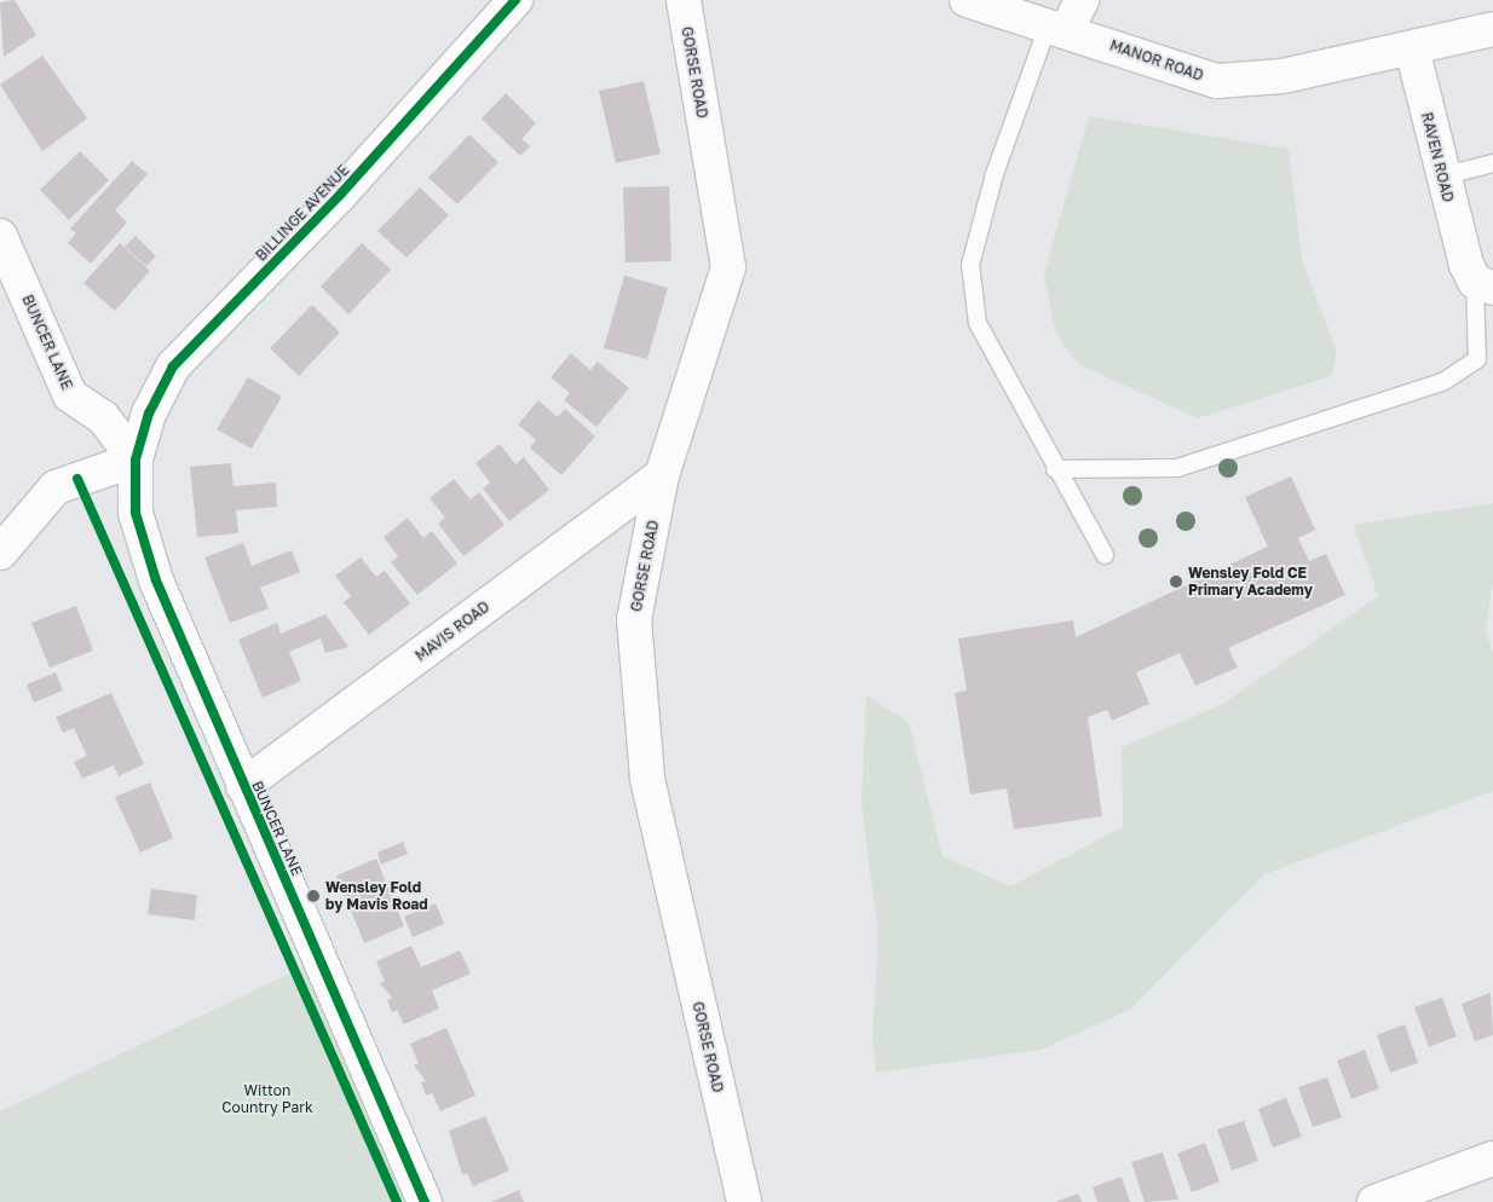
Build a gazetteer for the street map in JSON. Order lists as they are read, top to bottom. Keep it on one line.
{"streets":{"street":["MANOR ROAD","GORSE ROAD","RAVEN ROAD","BILLINGE AVENUE","BUNCER LANE","MAVIS ROAD"]},"crossings":[["MANOR ROAD","RAVEN ROAD"],["GORSE ROAD","MAVIS ROAD"],["BILLINGE AVENUE","BUNCER LANE"],["BUNCER LANE","MAVIS ROAD"]],"parks":["Witton Country Park"],"places":["Wensley Fold CE Primary Academy","Wensley Fold by Mavis Road"]}
